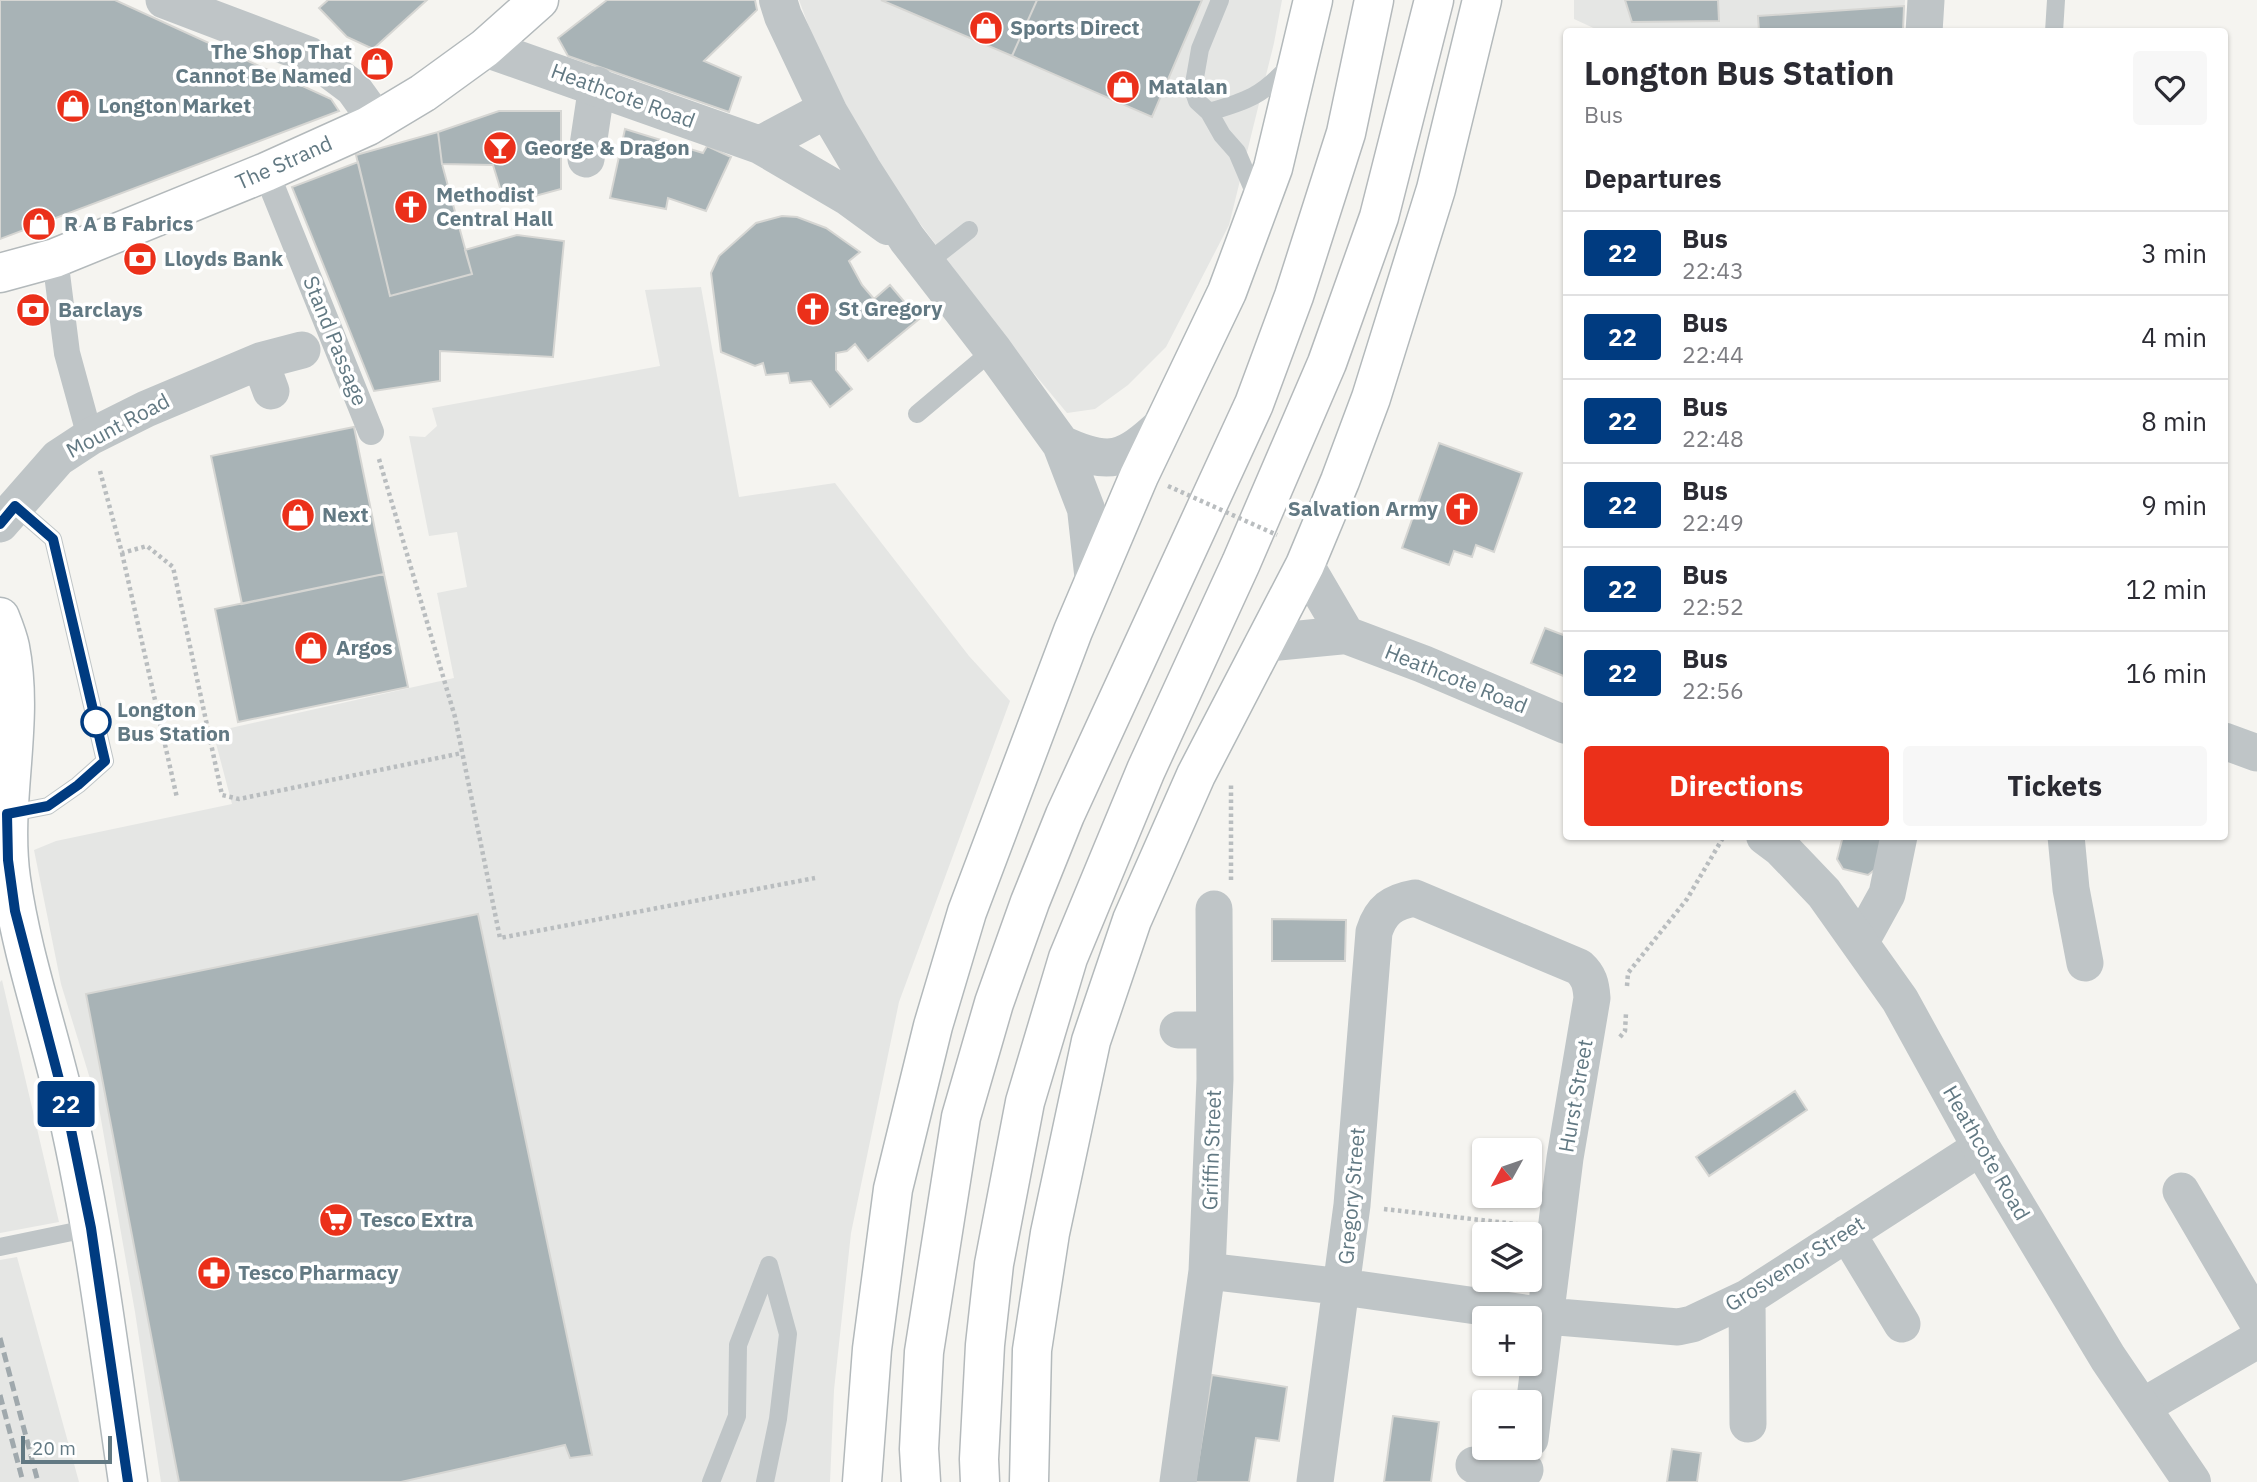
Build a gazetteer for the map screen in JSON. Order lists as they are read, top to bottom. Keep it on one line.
{"streets":{"main road":["The Strand"],"street":["Heathcote Road","Stand Passage","Mount Road","Hurst Street","Griffin Street","Gregory Street","Grosvenor Street"]},"crossings":[["Heathcote Road","The Strand"],["Heathcote Road","Grosvenor Street"],["The Strand","Stand Passage"],["Hurst Street","Gregory Street"],["Hurst Street","Grosvenor Street"],["Gregory Street","Grosvenor Street"]],"places":{"shop":["Sports Direct","The Shop That Cannot Be Named","Matalan","Longton Market","R A B Fabrics","Next","Argos"],"bar":["George & Dragon"],"church":["Methodist Central Hall","St Gregory","Salvation Army"],"bank":["Lloyds Bank","Barclays"],"other":["Longton Bus Station"],"supermarket":["Tesco Extra"],"pharmacy":["Tesco Pharmacy"]},"lines":["bus line 22"],"scale_bar":"20 m","north":"bottom left","page":{"on_map":"22","heading":[["Longton Bus Station","Bus"],"Departures"],"list":[{"mark":"22","name":"Bus","note":"22:43","value":"3 min"},{"mark":"22","name":"Bus","note":"22:44","value":"4 min"},{"mark":"22","name":"Bus","note":"22:48","value":"8 min"},{"mark":"22","name":"Bus","note":"22:49","value":"9 min"},{"mark":"22","name":"Bus","note":"22:52","value":"12 min"},{"mark":"22","name":"Bus","note":"22:56","value":"16 min"}],"buttons":["Directions","Tickets"],"map_buttons":["+","−"],"scale":"20 m"}}
